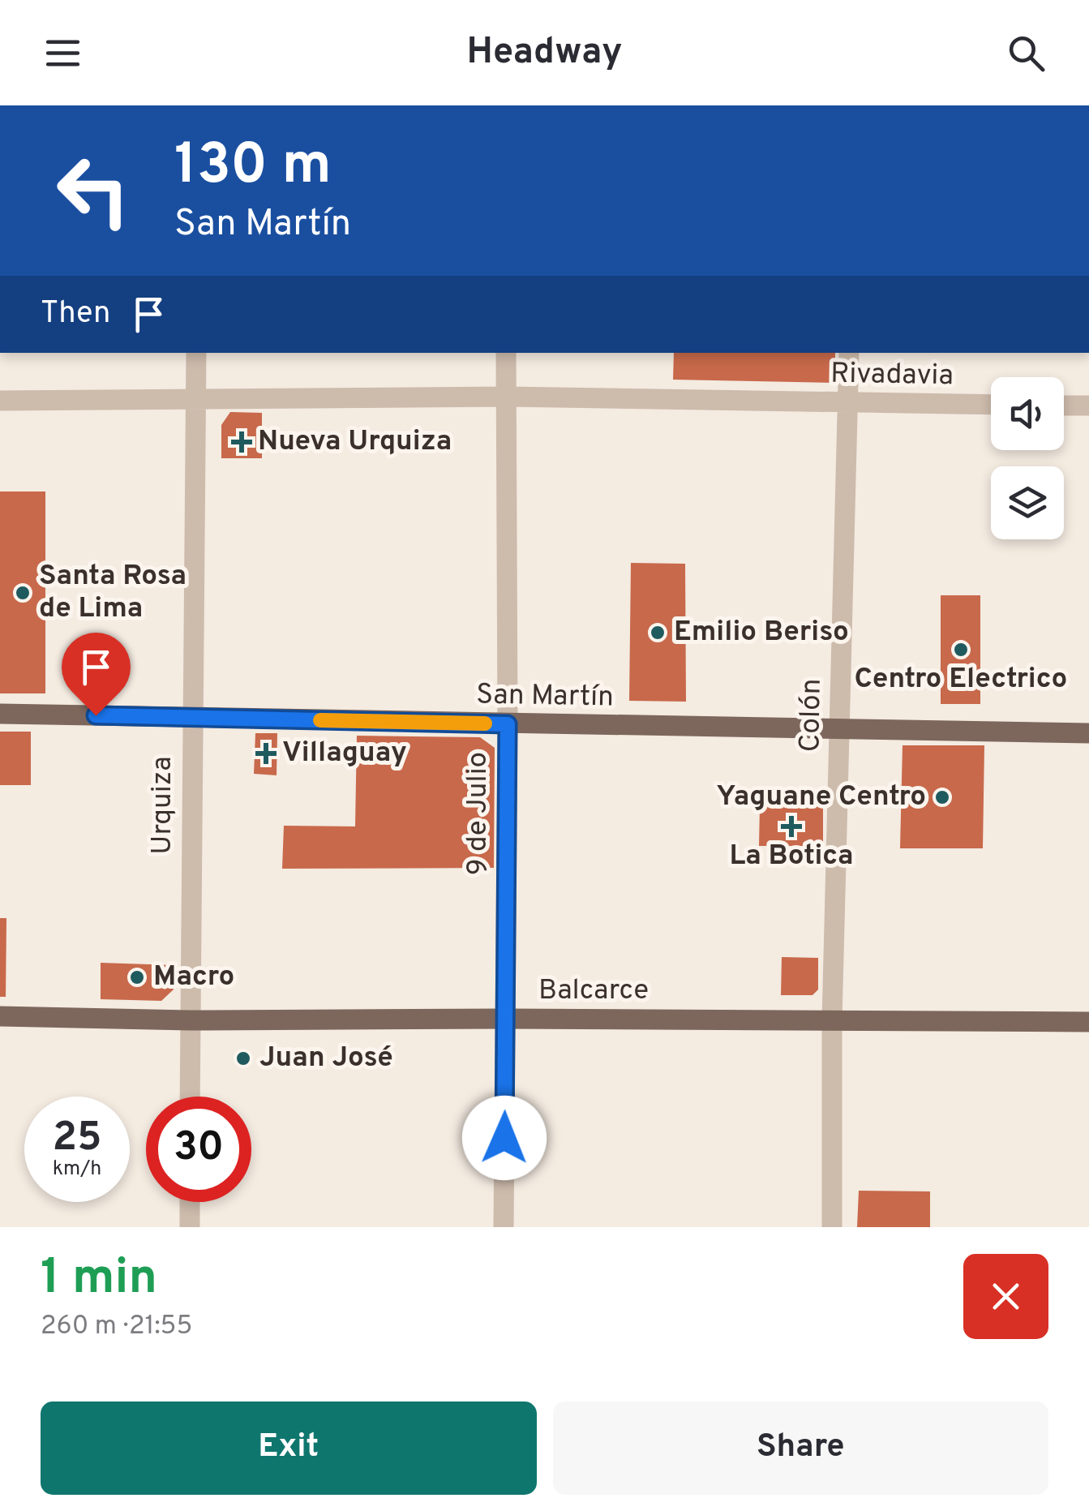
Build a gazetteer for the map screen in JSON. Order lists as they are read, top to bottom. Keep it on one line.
{"streets":{"main road":["San Martín","Balcarce"],"street":["Rivadavia","Colón","Urquiza","9 de Julio"]},"crossings":[["Rivadavia","Colón"],["Rivadavia","Urquiza"],["Rivadavia","9 de Julio"],["San Martín","Colón"],["San Martín","Urquiza"],["San Martín","9 de Julio"],["Colón","Balcarce"],["Urquiza","Balcarce"],["9 de Julio","Balcarce"]],"places":{"health":["Nueva Urquiza","Villaguay","La Botica"],"other":["Santa Rosa de Lima","Emilio Beriso","Centro Electrico","Yaguane Centro","Macro","Juan José"]},"page":{"header":"Headway","turn":["130 m","San Martín"],"then":"Then","speed":"25 km/h","limit":"30","heading":["1 min","260 m · 21:55"],"buttons":["Exit","Share"]}}
